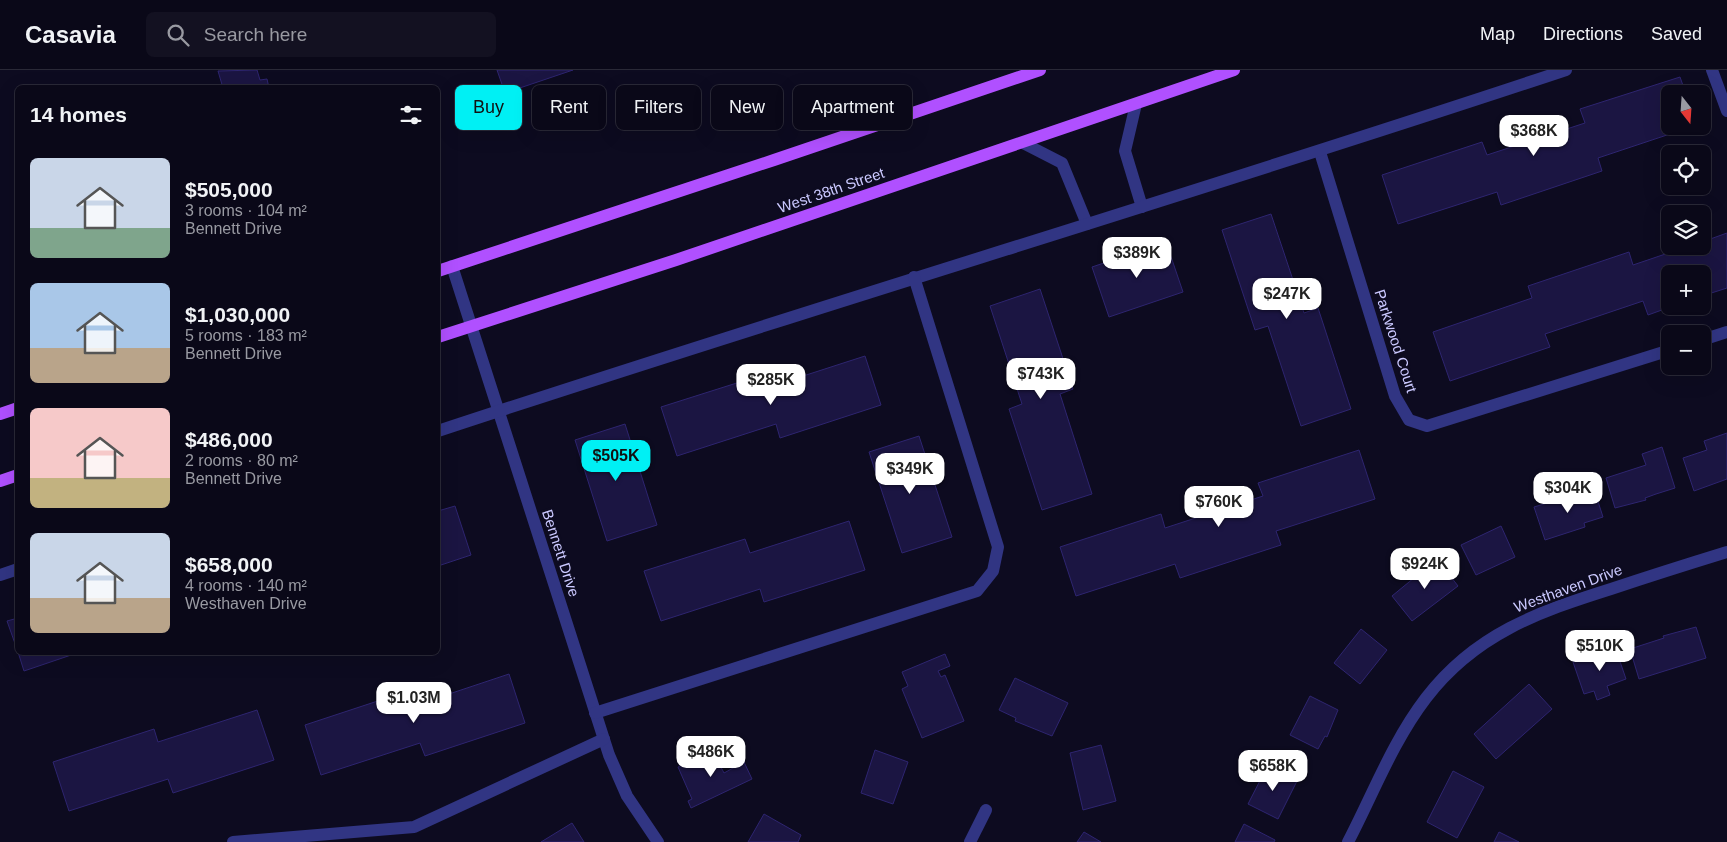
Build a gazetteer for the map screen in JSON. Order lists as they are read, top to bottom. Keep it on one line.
{"streets":{"main road":["West 38th Street"],"street":["Parkwood Court","Bennett Drive","Westhaven Drive"]},"crossings":[["West 38th Street","Bennett Drive"]],"north":"bottom","page":{"header":"Casavia","search":"Search here","nav":["Map","Directions","Saved"],"map_buttons":["+","−"],"chip":["Buy","Rent","Filters","New","Apartment"],"heading":"14 homes","price":["$368K","$389K","$247K","$743K","$285K","$505K","$349K","$304K","$760K","$924K","$510K","$1.03M","$486K","$658K"],"list":[{"name":"$505,000","note":"3 rooms · 104 m² · Bennett Drive"},{"name":"$1,030,000","note":"5 rooms · 183 m² · Bennett Drive"},{"name":"$486,000","note":"2 rooms · 80 m² · Bennett Drive"},{"name":"$658,000","note":"4 rooms · 140 m² · Westhaven Drive"}]}}
